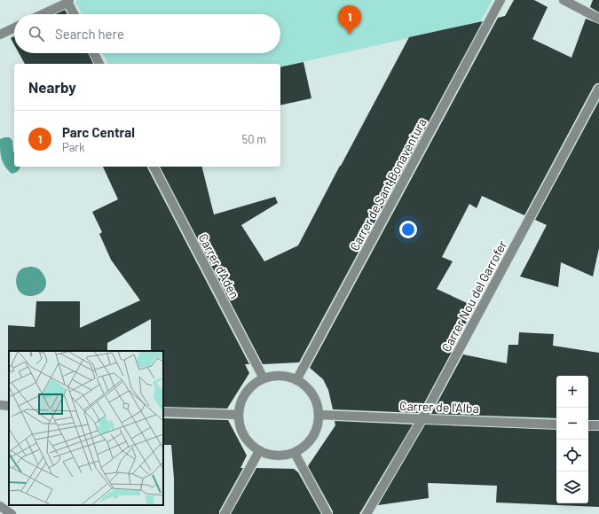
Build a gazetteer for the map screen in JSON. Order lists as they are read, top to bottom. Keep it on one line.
{"streets":{"street":["Carrer de Sant Bonaventura","Carrer d'Aden","Carrer Nou del Garrofer","Carrer de l'Alba"]},"crossings":[["Carrer de Sant Bonaventura","Carrer d'Aden"],["Carrer de Sant Bonaventura","Carrer de l'Alba"],["Carrer d'Aden","Carrer de l'Alba"],["Carrer Nou del Garrofer","Carrer de l'Alba"]],"page":{"pins":"1","search":"Search here","heading":"Nearby","list":[{"mark":"1","name":"Parc Central","note":"Park","value":"50 m"}],"map_buttons":["+","−"]}}
